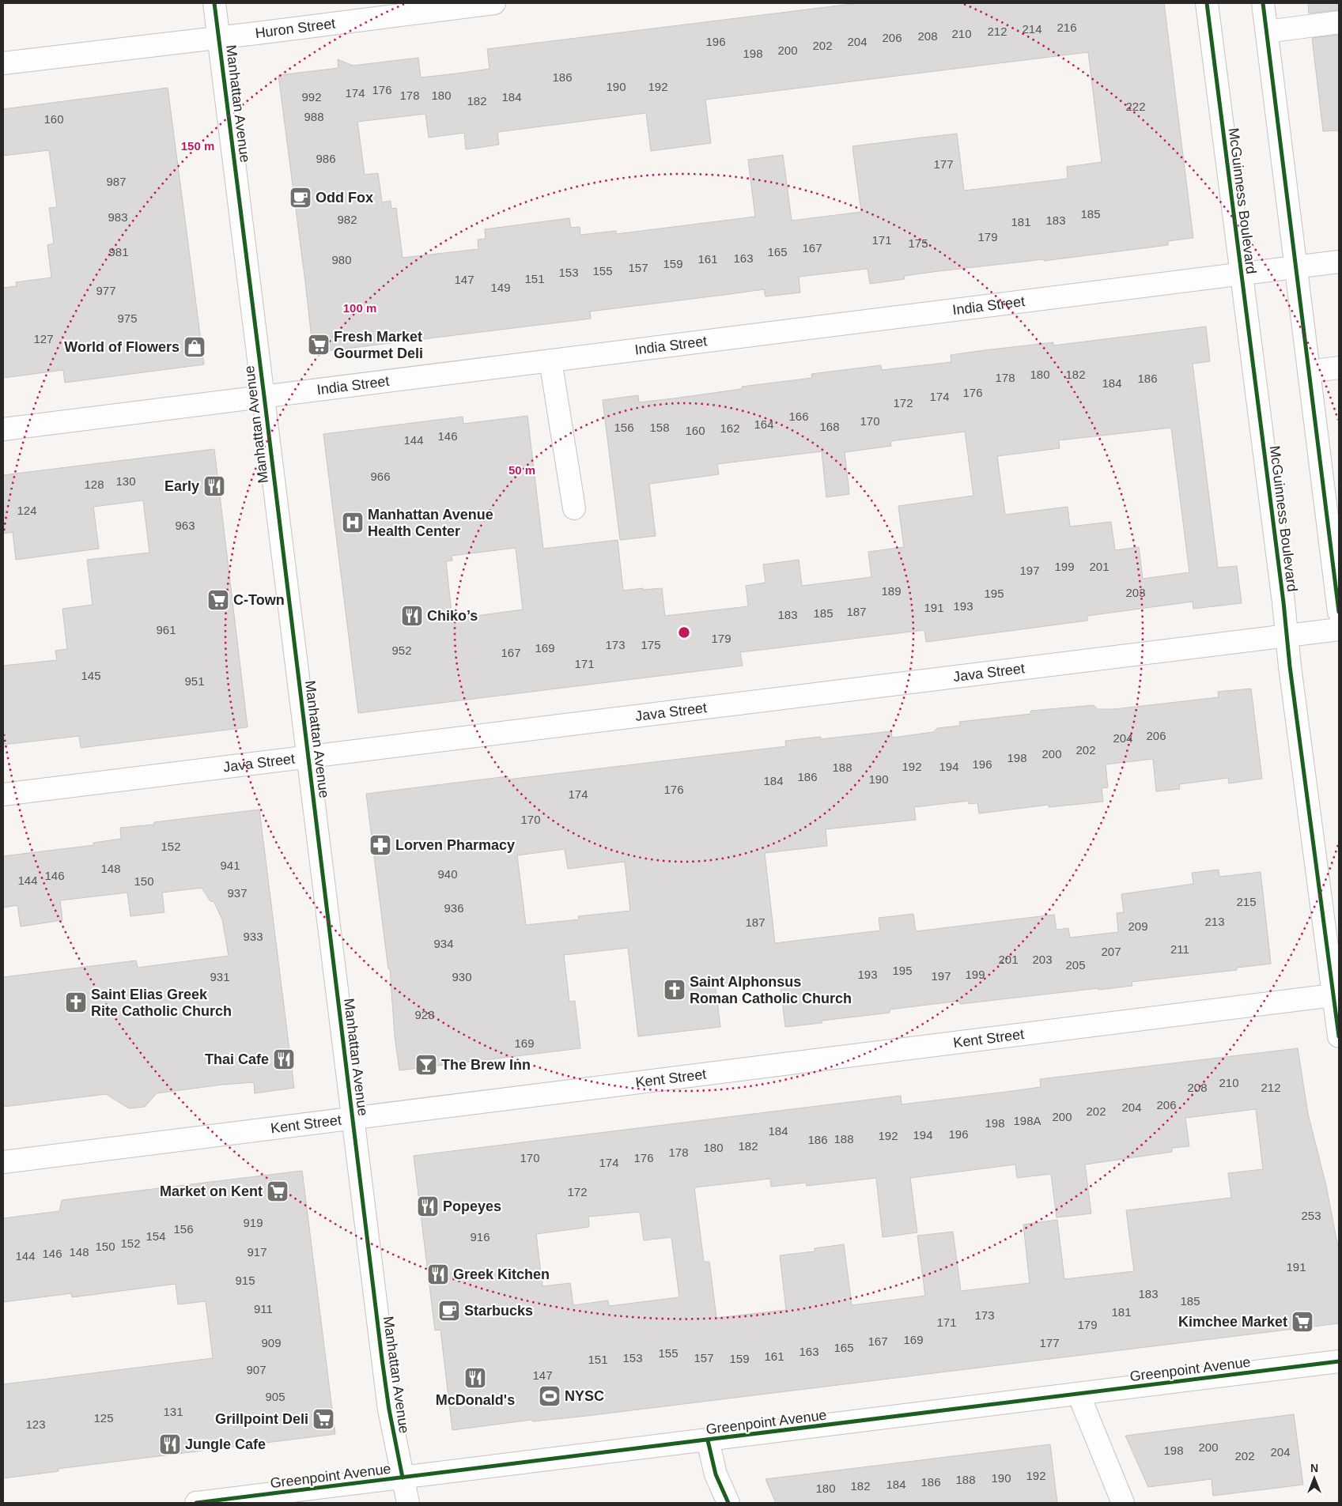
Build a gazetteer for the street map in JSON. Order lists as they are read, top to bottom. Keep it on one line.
{"streets":{"street":["Huron Street","Manhattan Avenue","McGuinness Boulevard","India Street","Java Street","Kent Street","Greenpoint Avenue"]},"crossings":[["Huron Street","Manhattan Avenue"],["Manhattan Avenue","India Street"],["Manhattan Avenue","Java Street"],["Manhattan Avenue","Kent Street"],["Manhattan Avenue","Greenpoint Avenue"],["McGuinness Boulevard","India Street"],["McGuinness Boulevard","Java Street"],["McGuinness Boulevard","Kent Street"]],"places":{"cafe":["Odd Fox","Starbucks"],"supermarket":["Fresh Market Gourmet Deli","C-Town","Market on Kent","Kimchee Market","Grillpoint Deli"],"shop":["World of Flowers"],"restaurant":["Early","Chiko’s","Thai Cafe","Popeyes","Greek Kitchen","McDonald's","Jungle Cafe"],"hospital":["Manhattan Avenue Health Center"],"pharmacy":["Lorven Pharmacy"],"church":["Saint Alphonsus Roman Catholic Church","Saint Elias Greek Rite Catholic Church"],"bar":["The Brew Inn"],"sports":["NYSC"]},"house_numbers":["216","214","212","210","208","206","196","204","202","200","198","186","190","192","176","174","178","180","992","184","182","222","988","160","986","177","987","185","983","982","183","181","179","171","175","167","981","165","163","161","980","159","157","155","153","151","147","149","977","975","127","180","182","178","186","184","176","174","172","166","170","164","168","156","158","162","160","146","144","966","130","128","124","963","199","201","197","189","203","195","193","191","187","185","183","961","179","173","175","169","952","167","171","145","951","206","204","202","200","198","196","192","194","188","186","190","184","176","174","170","152","941","148","940","146","144","150","937","215","936","213","187","209","933","934","211","207","201","203","205","195","193","199","197","931","930","928","169","210","208","212","206","204","202","200","198A","198","184","196","194","192","188","186","182","180","178","170","176","174","172","253","919","156","154","916","152","150","148","917","146","144","191","915","183","185","911","181","173","171","179","169","167","909","177","165","163","155","161","153","157","159","151","907","147","905","131","125","123","200","198","204","202","192","190","188","186","184","182","180"],"north":"top","rings":["150 m","100 m","50 m"]}
